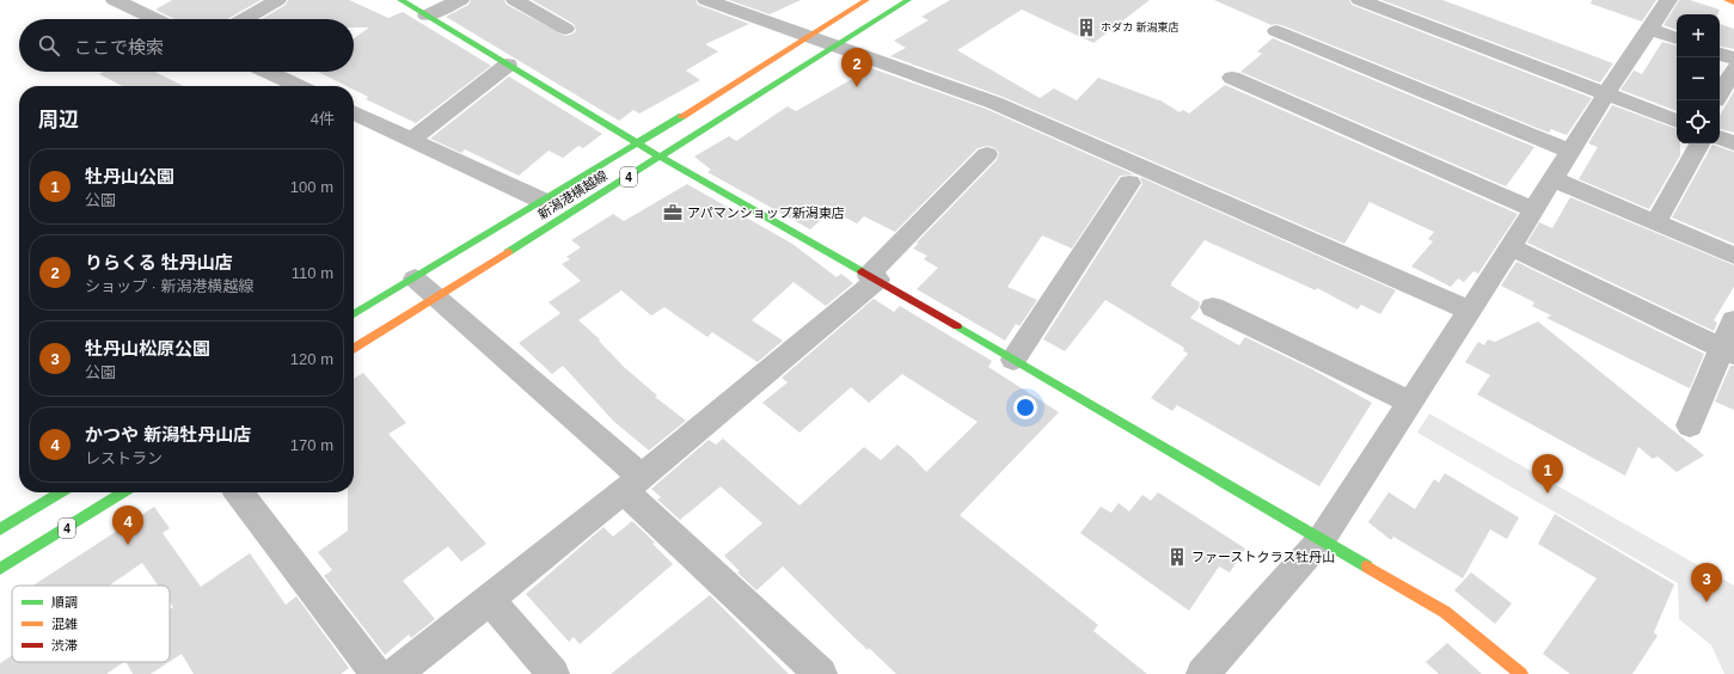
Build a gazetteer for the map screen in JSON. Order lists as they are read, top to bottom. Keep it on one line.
{"streets":{"main road":["4","新潟港横越線"]},"places":{"building":["ホダカ 新潟東店","ファーストクラス牡丹山"],"office":["アパマンショップ新潟東店"]},"legend":["順調","混雑","渋滞"],"page":{"map_buttons":["+","−"],"search":"ここで検索","pins":["2","1","4","3"],"heading":["周辺","4件"],"list":[{"mark":"1","name":"牡丹山公園","note":"公園","value":"100 m"},{"mark":"2","name":"りらくる 牡丹山店","note":"ショップ · 新潟港横越線","value":"110 m"},{"mark":"3","name":"牡丹山松原公園","note":"公園","value":"120 m"},{"mark":"4","name":"かつや 新潟牡丹山店","note":"レストラン","value":"170 m"}]}}
